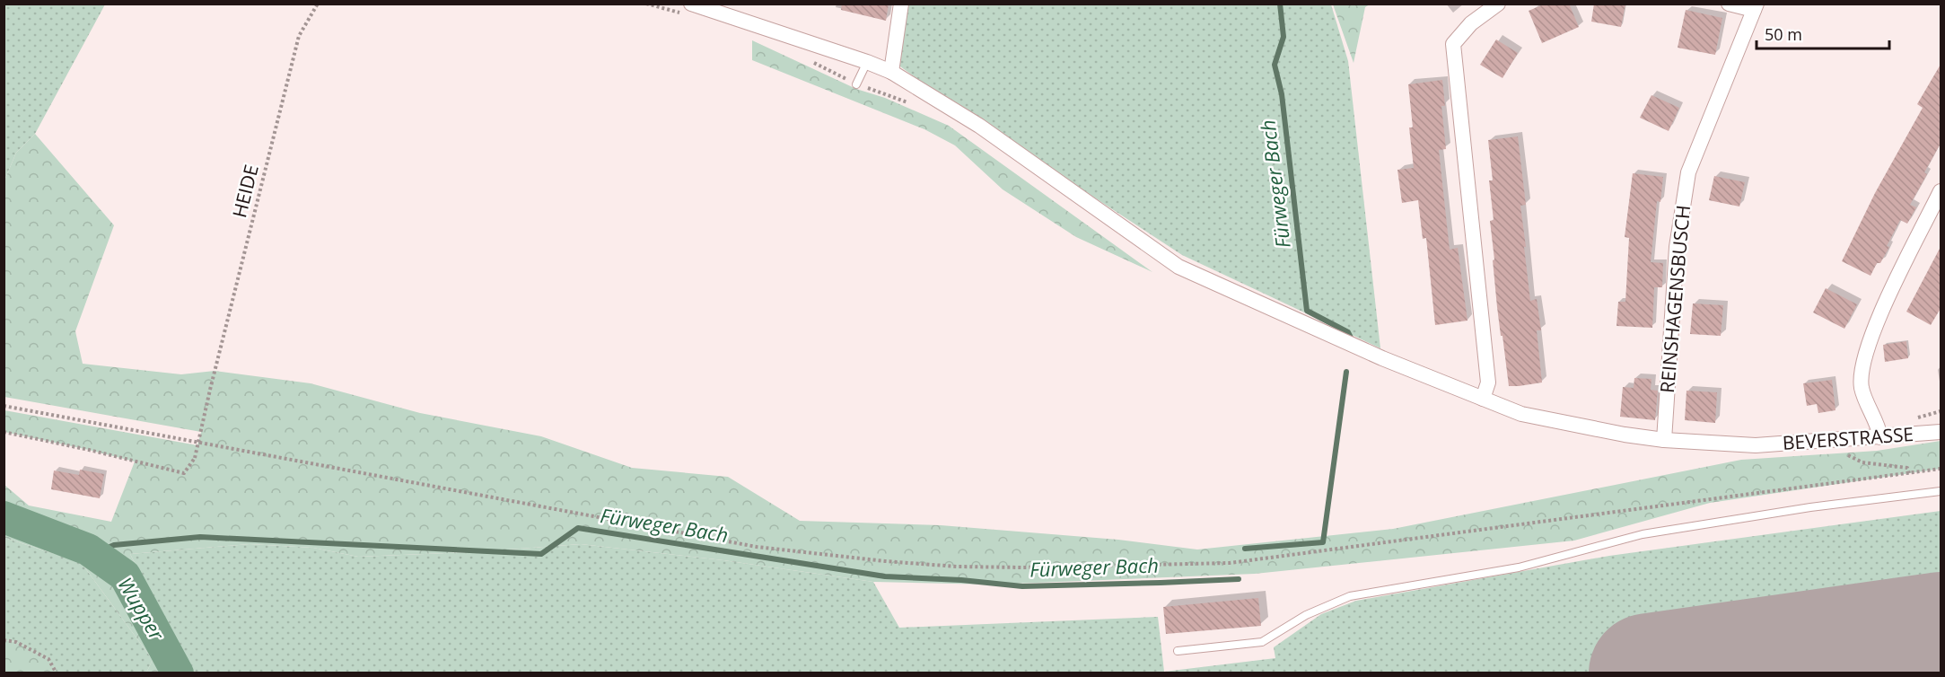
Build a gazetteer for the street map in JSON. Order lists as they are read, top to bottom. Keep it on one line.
{"streets":{"street":["REINSHAGENSBUSCH","BEVERSTRASSE"],"path":["HEIDE"]},"crossings":[["REINSHAGENSBUSCH","BEVERSTRASSE"]],"water":["Fürweger Bach","Wupper"],"scale_bar":"50 m"}
